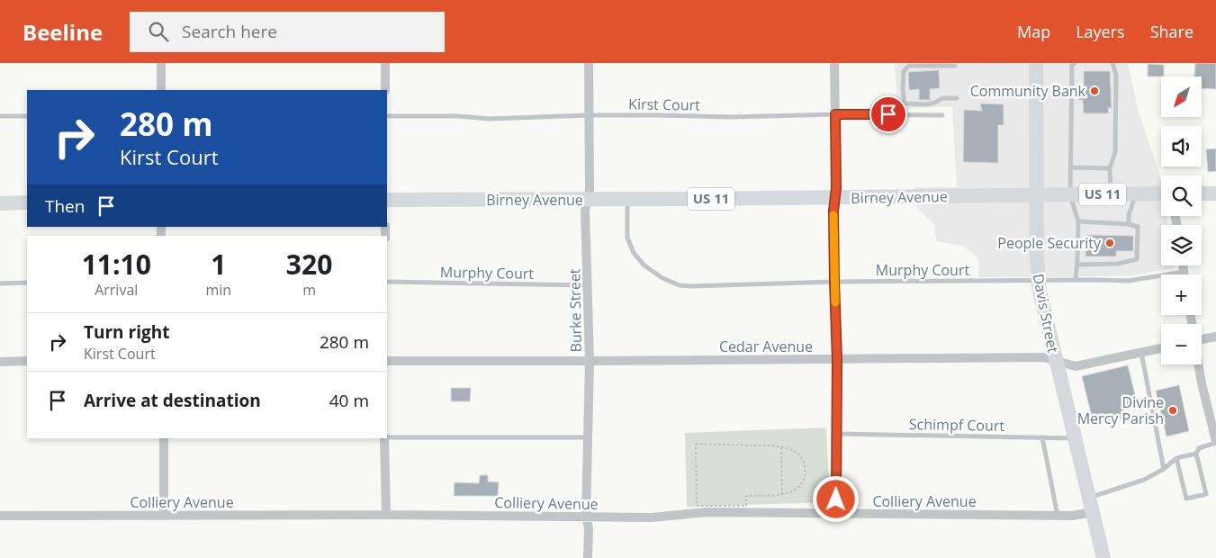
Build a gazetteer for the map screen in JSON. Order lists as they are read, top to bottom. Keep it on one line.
{"streets":{"main road":["US 11","Birney Avenue","Davis Street"],"street":["Burke Street","Cedar Avenue","Colliery Avenue"],"lane":["Kirst Court","Murphy Court","Schimpf Court"]},"crossings":[["Kirst Court","Burke Street"],["Birney Avenue","Murphy Court"],["Birney Avenue","Burke Street"],["Birney Avenue","Davis Street"],["Murphy Court","Burke Street"],["Murphy Court","Davis Street"],["Burke Street","Cedar Avenue"],["Burke Street","Colliery Avenue"],["Davis Street","Cedar Avenue"],["Davis Street","Schimpf Court"],["Davis Street","Colliery Avenue"]],"places":["Community Bank","People Security","Divine Mercy Parish"],"north":"bottom left","page":{"header":"Beeline","search":"Search here","nav":["Map","Layers","Share"],"map_buttons":["+","−"],"turn":["280 m","Kirst Court"],"then":"Then","eta":["11:10","Arrival","1","min","320","m"],"list":[{"name":"Turn right","note":"Kirst Court","value":"280 m"},{"name":"Arrive at destination","value":"40 m"}]}}
